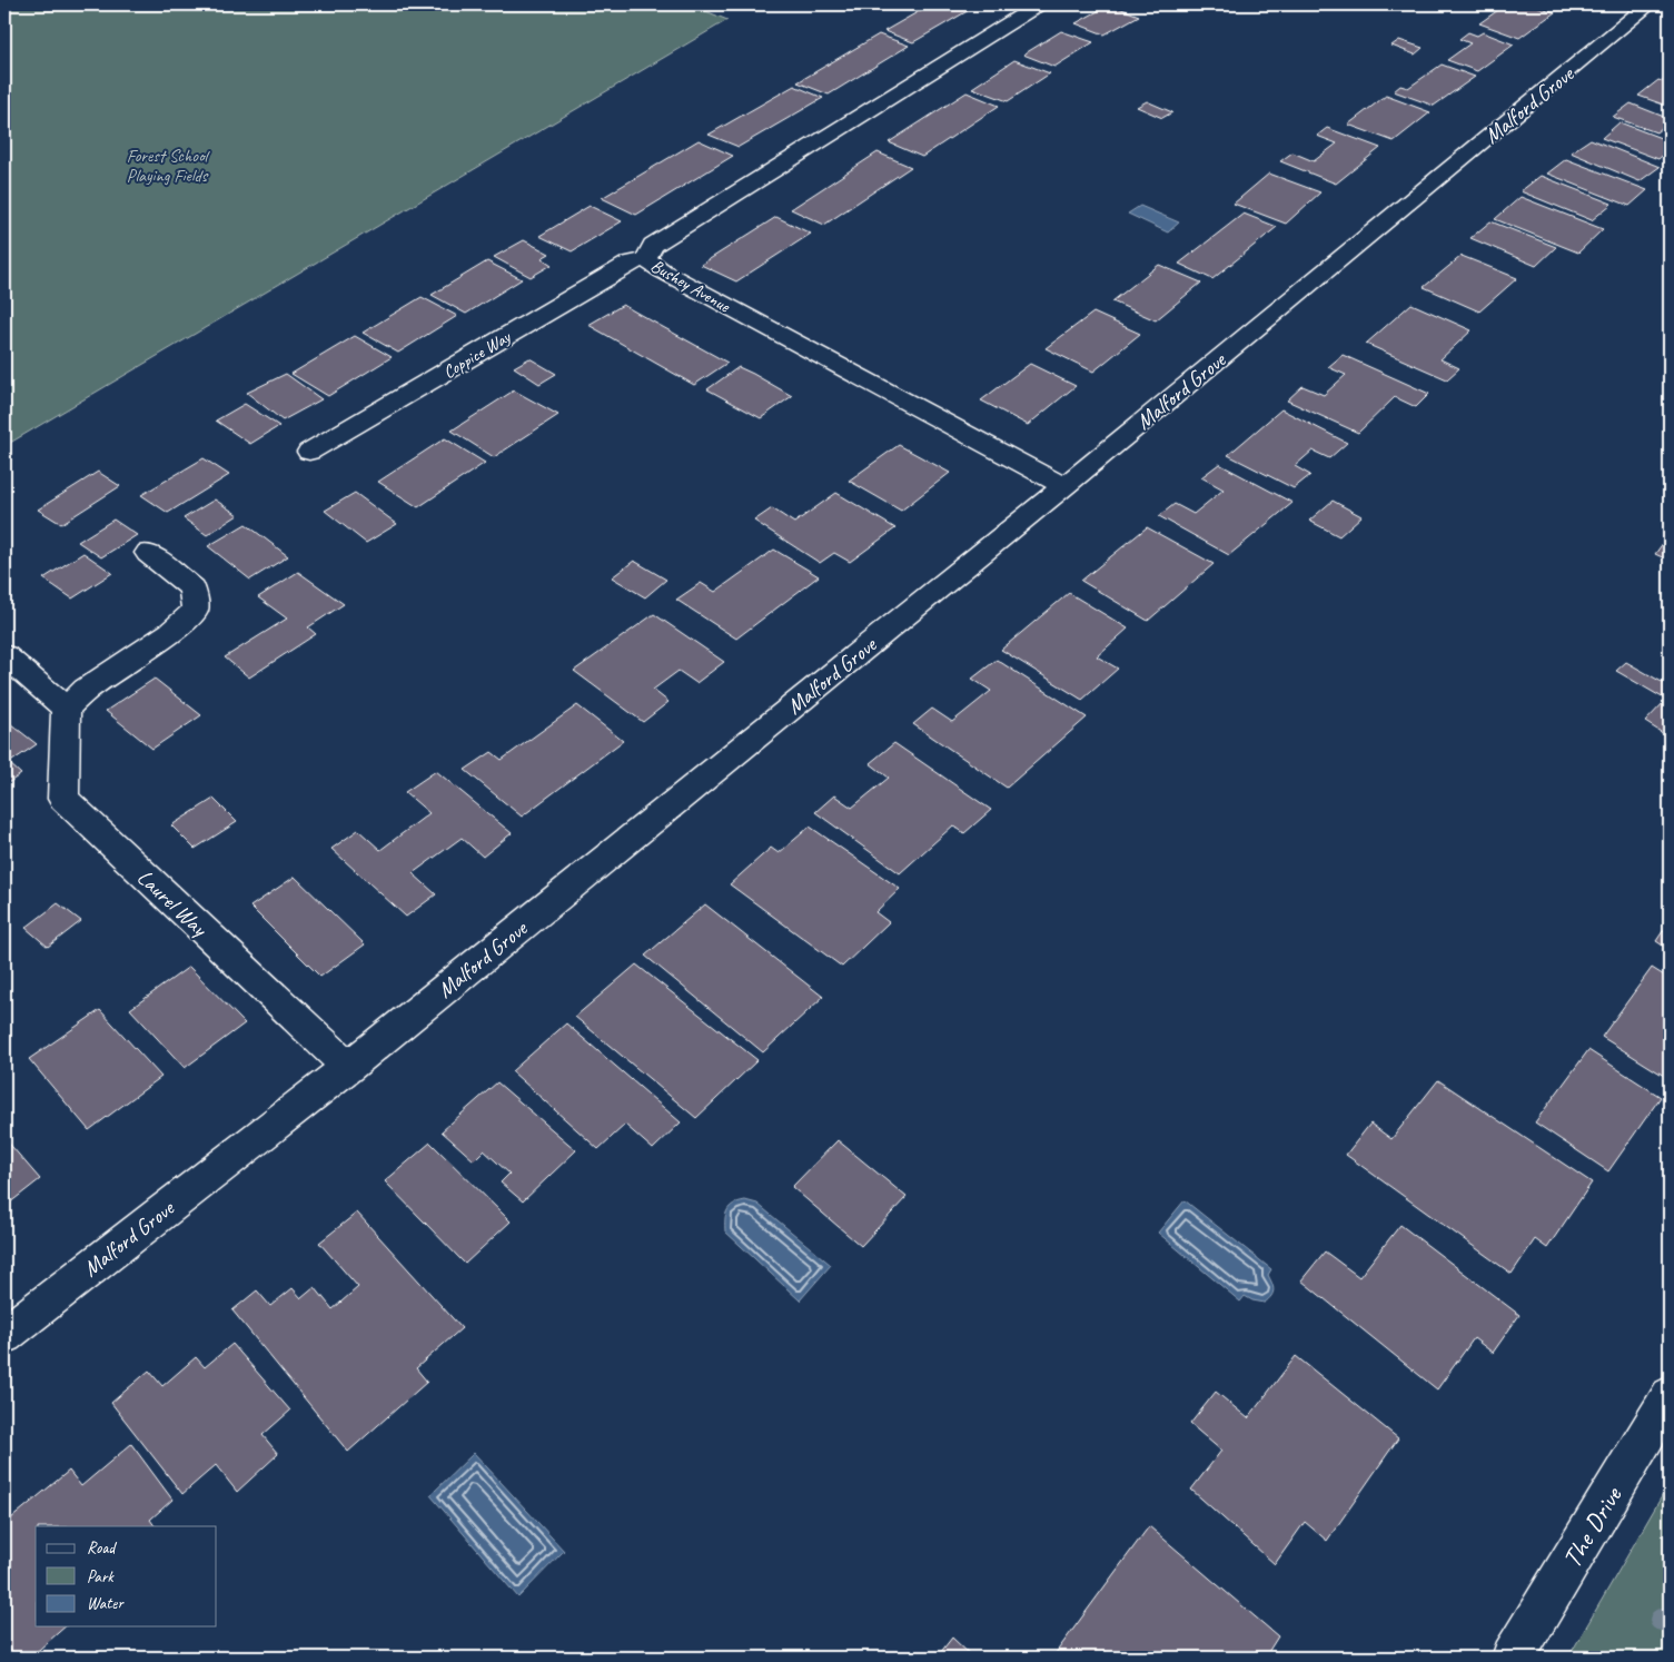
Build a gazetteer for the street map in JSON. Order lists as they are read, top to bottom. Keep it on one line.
{"streets":{"street":["Malford Grove","Bushey Avenue","Coppice Way","Laurel Way","The Drive"]},"crossings":[["Malford Grove","Bushey Avenue"],["Malford Grove","Laurel Way"],["Bushey Avenue","Coppice Way"]],"parks":["Forest School Playing Fields"],"legend":["Road","Park","Water"]}
